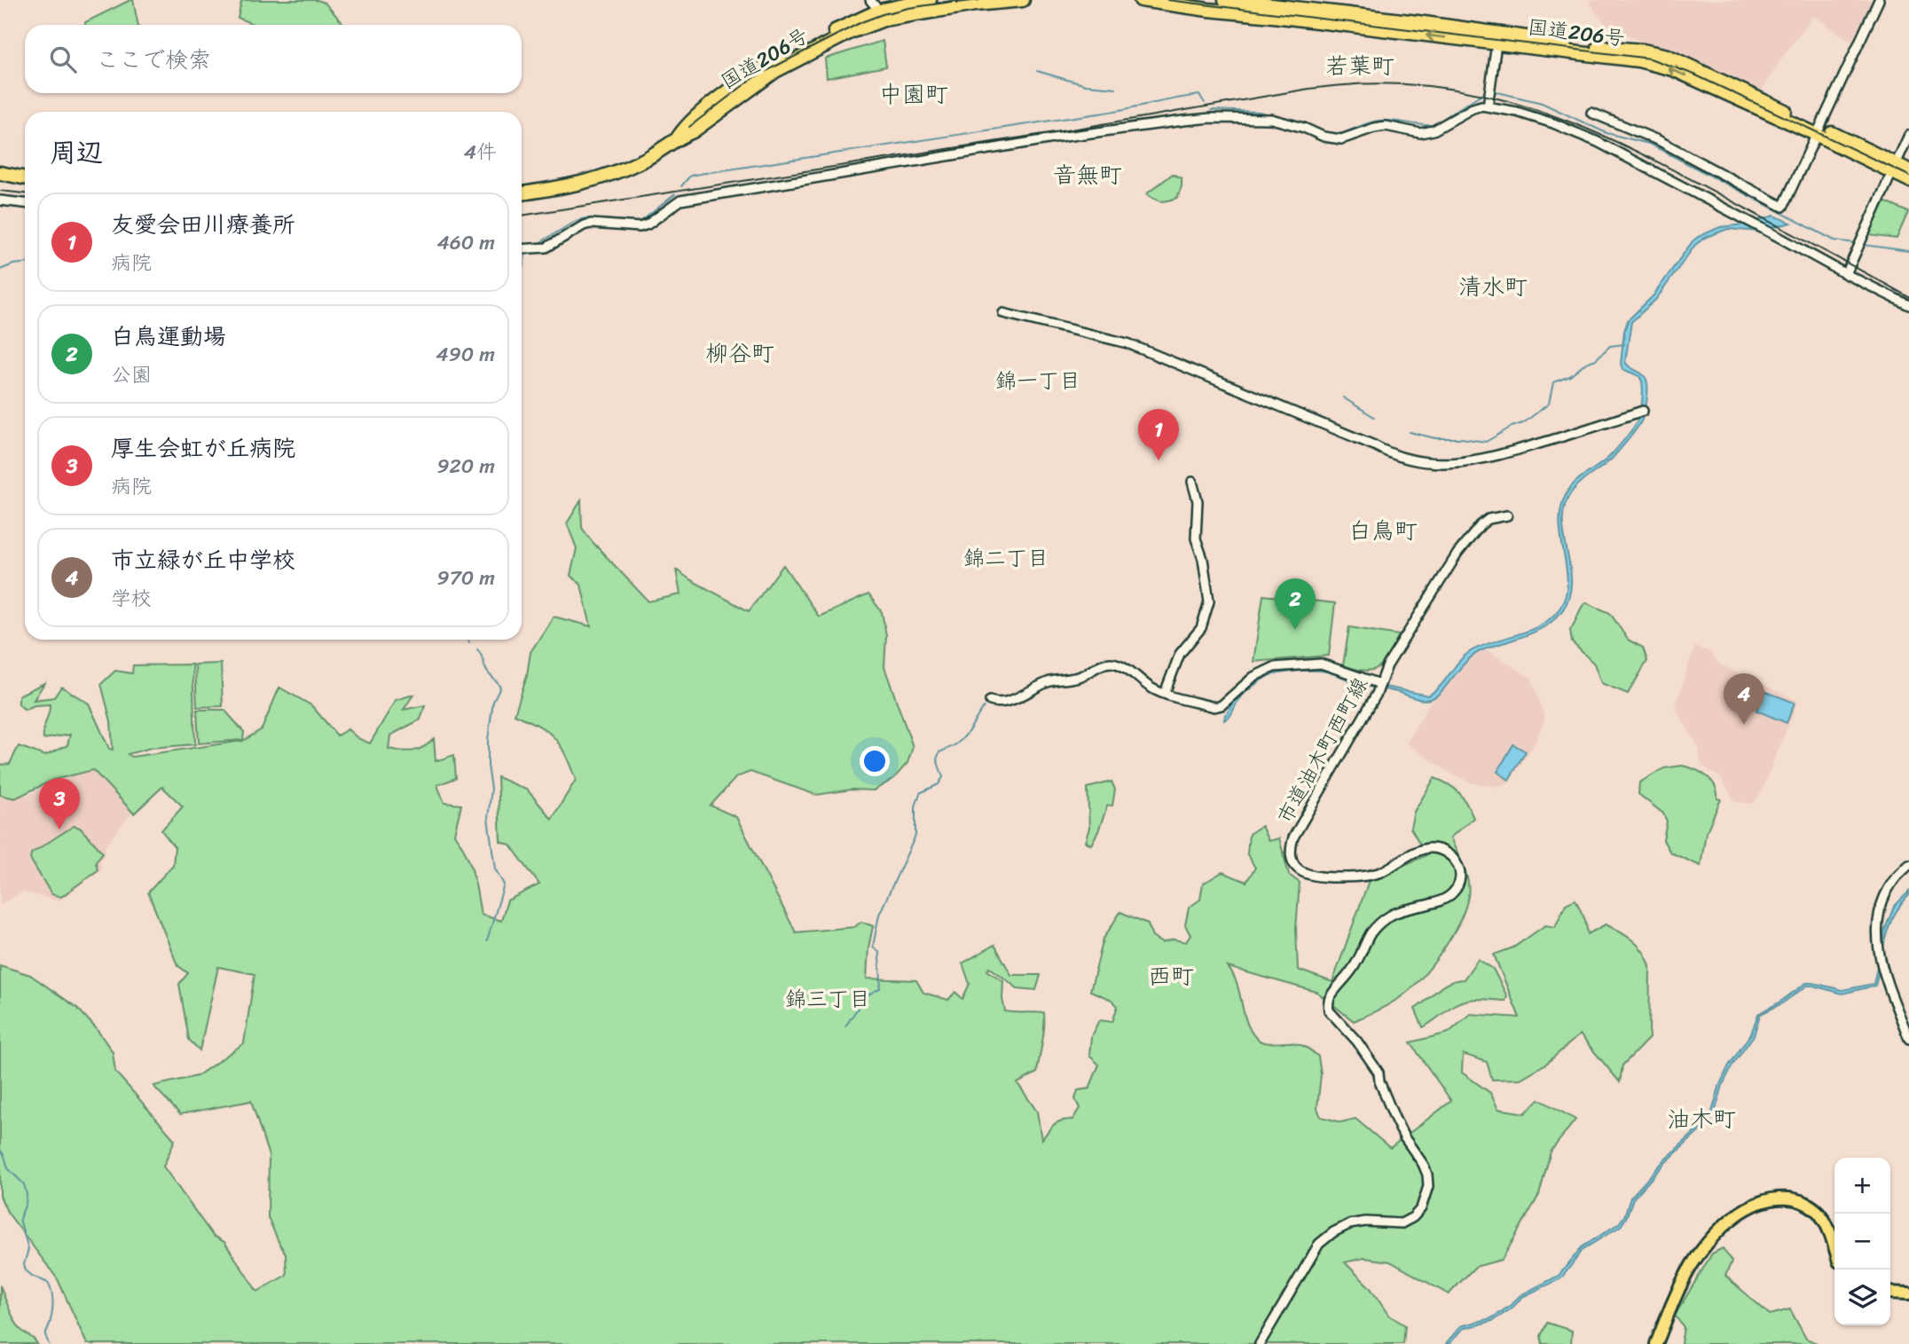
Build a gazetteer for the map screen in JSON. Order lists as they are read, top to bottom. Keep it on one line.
{"streets":{"highway":["国道206号"],"street":["市道油木町西町線"]},"districts":["若葉町","中園町","音無町","清水町","柳谷町","錦一丁目","白鳥町","錦二丁目","西町","錦三丁目","油木町"],"page":{"search":"ここで検索","heading":["周辺","4件"],"list":[{"mark":"1","name":"友愛会田川療養所","note":"病院","value":"460 m"},{"mark":"2","name":"白鳥運動場","note":"公園","value":"490 m"},{"mark":"3","name":"厚生会虹が丘病院","note":"病院","value":"920 m"},{"mark":"4","name":"市立緑が丘中学校","note":"学校","value":"970 m"}],"pins":["1","2","4","3"],"map_buttons":["+","−"]}}
